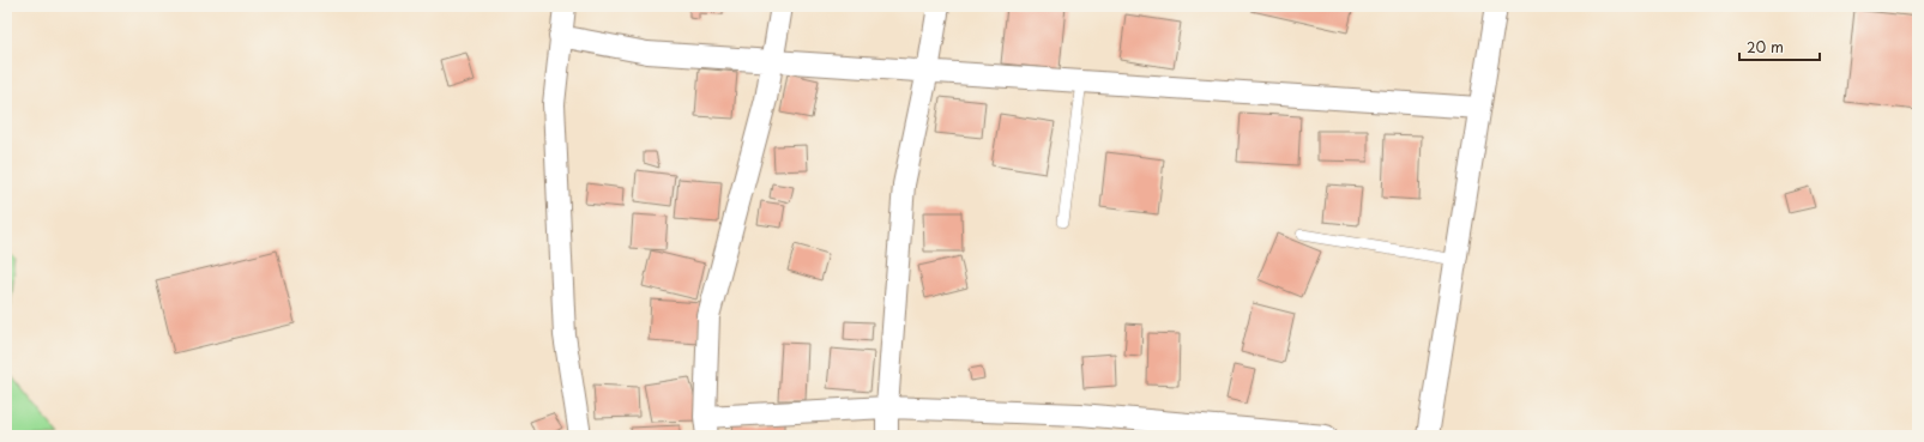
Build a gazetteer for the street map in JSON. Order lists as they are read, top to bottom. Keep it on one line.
{"scale_bar":"20 m"}
